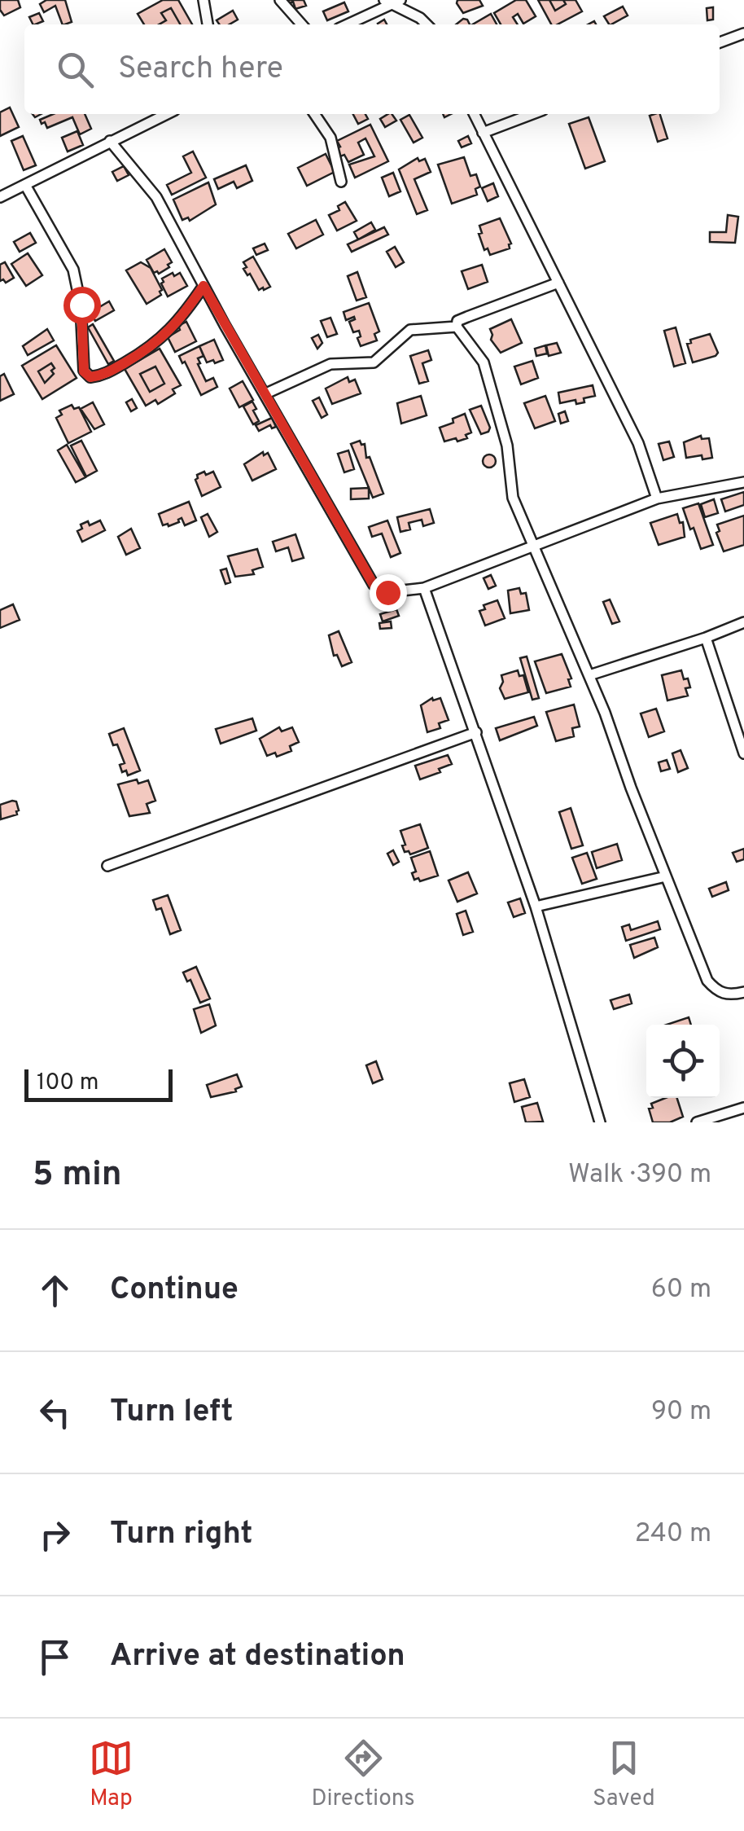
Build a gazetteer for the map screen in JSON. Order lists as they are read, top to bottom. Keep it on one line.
{"scale_bar":"100 m","page":{"search":"Search here","scale":"100 m","heading":["5 min","Walk · 390 m"],"list":[["Continue","60 m"],["Turn left","90 m"],["Turn right","240 m"],"Arrive at destination"],"nav":["Map","Directions","Saved"]}}
